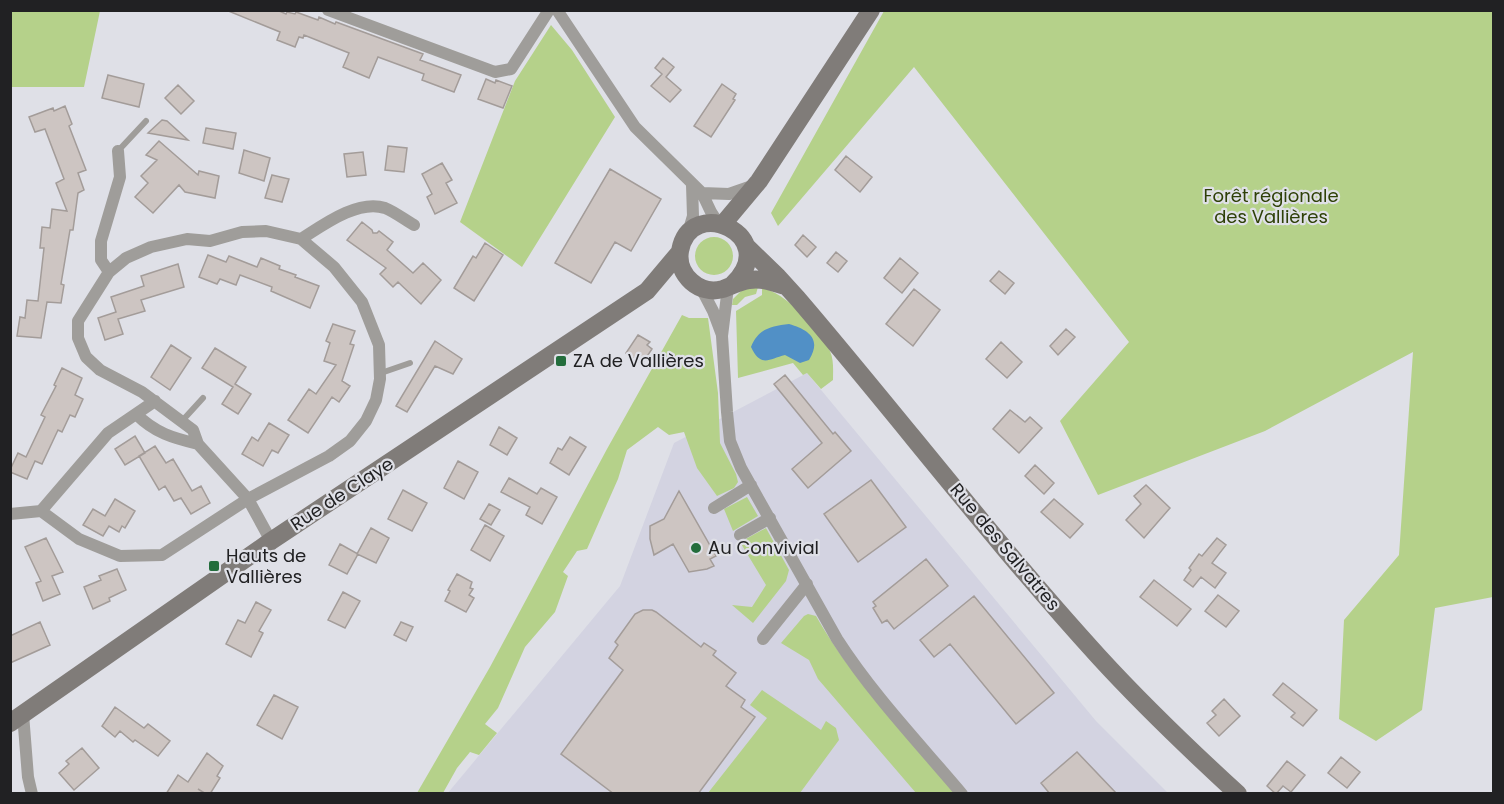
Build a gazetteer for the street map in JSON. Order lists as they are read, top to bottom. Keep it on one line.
{"streets":{"street":["Rue de Claye","Rue des Salvatres"]},"crossings":[["Rue de Claye","Rue des Salvatres"]],"parks":["Forêt régionale des Vallières"],"places":{"transit":["ZA de Vallières","Hauts de Vallières"],"other":["Au Convivial"]}}
